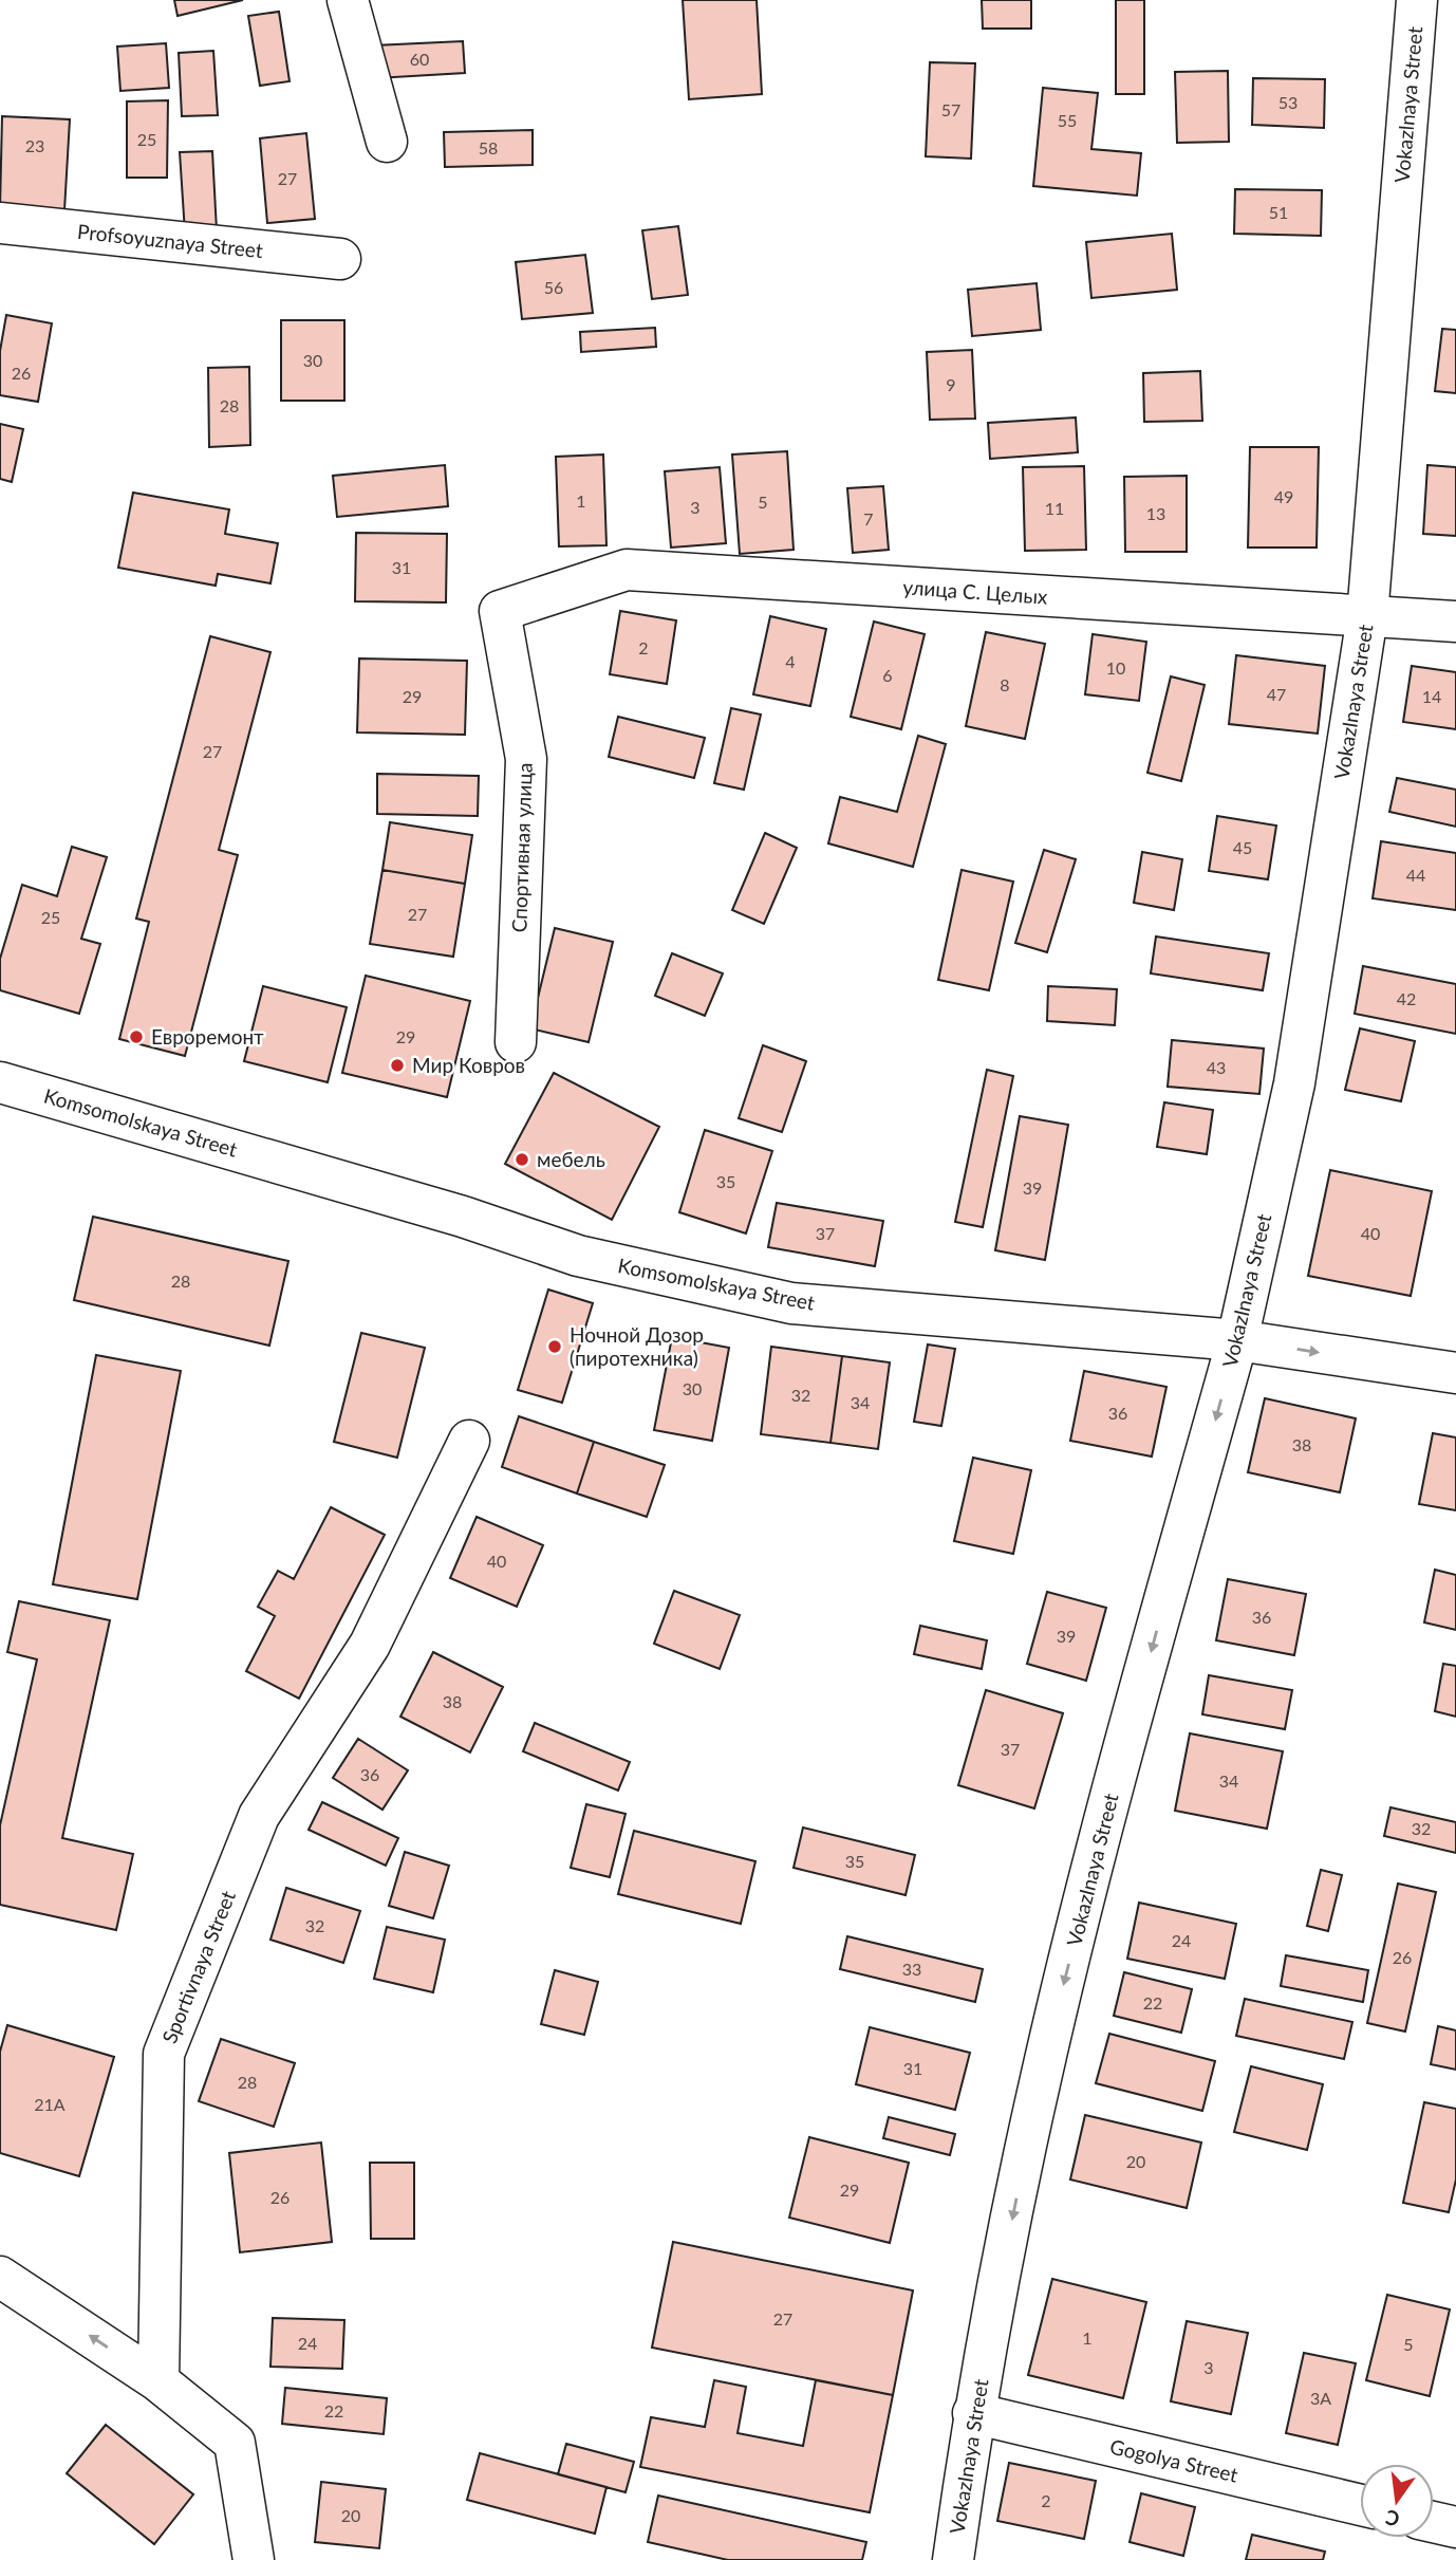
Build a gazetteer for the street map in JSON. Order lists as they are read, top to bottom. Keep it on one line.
{"streets":{"street":["Vokazlnaya Street","Profsoyuznaya Street","улица С. Целых","Спортивная улица","Komsomolskaya Street","Sportivnaya Street","Gogolya Street"]},"crossings":[["Vokazlnaya Street","улица С. Целых"],["Vokazlnaya Street","Komsomolskaya Street"],["Vokazlnaya Street","Gogolya Street"],["улица С. Целых","Спортивная улица"]],"one_way":["Vokazlnaya Street"],"places":["Евроремонт","Мир Ковров","мебель","Ночной Дозор (пиротехника)"],"house_numbers":["60","53","57","55","25","23","58","27","51","56","30","26","9","28","49","1","5","3","11","13","7","31","2","4","10","6","8","47","29","14","27","45","44","27","25","42","29","43","35","39","37","40","28","30","32","34","36","38","40","36","39","38","37","36","34","32","35","32","24","26","33","22","31","28","21А","20","29","26","27","1","24","5","3","3А","22","2","20"],"north":"bottom"}
